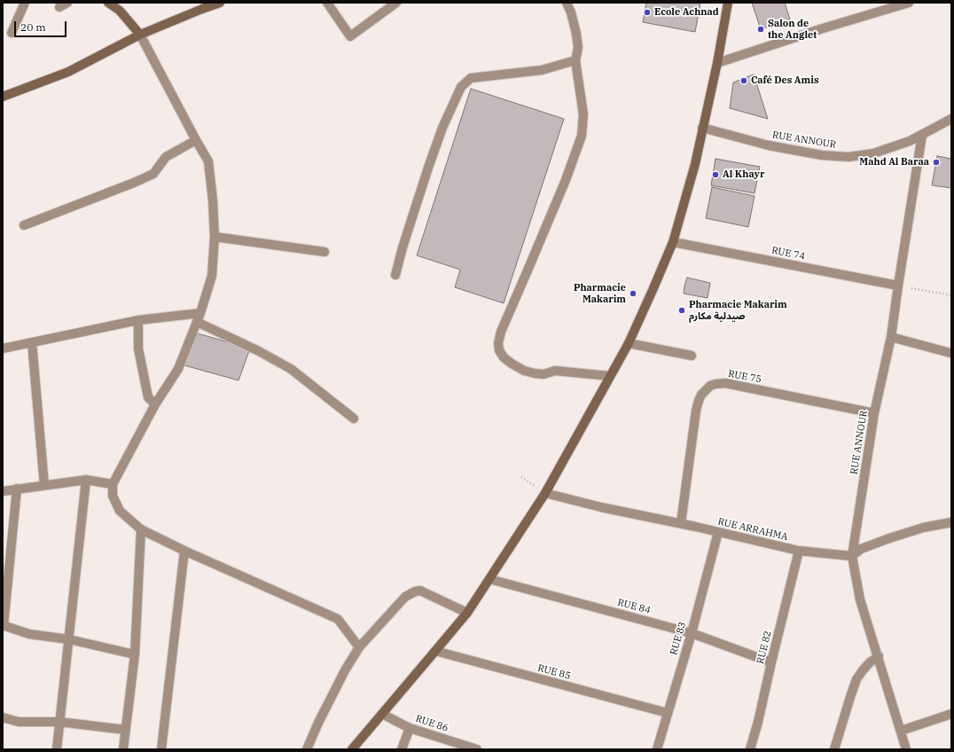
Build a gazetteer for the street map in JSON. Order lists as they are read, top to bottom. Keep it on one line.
{"streets":{"street":["RUE ANNOUR","RUE 74","RUE 75","RUE ARRAHMA","RUE 84","RUE 83","RUE 82","RUE 85","RUE 86"]},"crossings":[["RUE ANNOUR","RUE 74"],["RUE ANNOUR","RUE 75"],["RUE ANNOUR","RUE ARRAHMA"],["RUE 75","RUE ARRAHMA"],["RUE ARRAHMA","RUE 83"],["RUE ARRAHMA","RUE 82"],["RUE 84","RUE 83"],["RUE 84","RUE 82"],["RUE 83","RUE 85"]],"places":["Ecole Achnad","Salon de the Anglet","Café Des Amis","Mahd Al Baraa","Al Khayr","Pharmacie Makarim","Pharmacie Makarim صيدلية مكارم"],"scale_bar":"20 m"}
